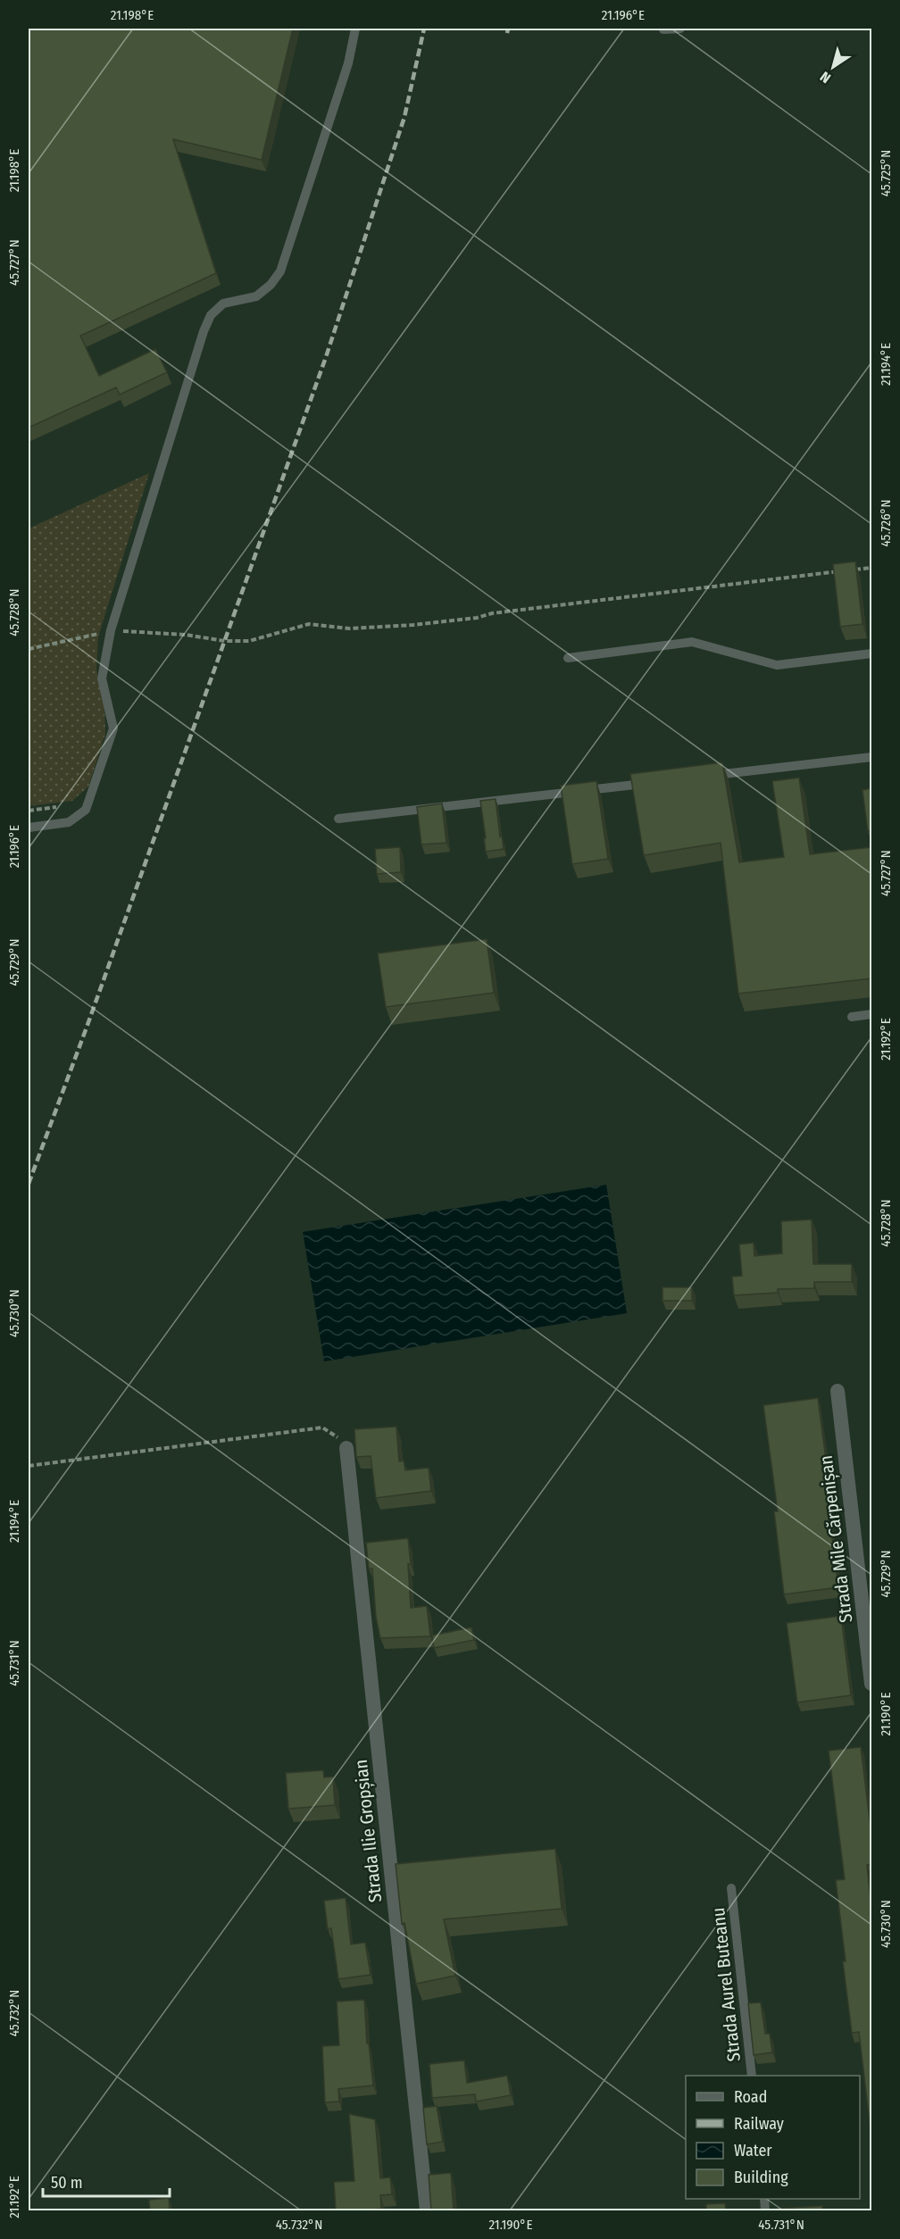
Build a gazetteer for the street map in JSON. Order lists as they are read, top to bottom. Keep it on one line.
{"streets":{"street":["Strada Mile Cărpenișan","Strada Ilie Gropșian"],"lane":["Strada Aurel Buteanu"]},"legend":["Road","Railway","Water","Building"],"scale_bar":"50 m","north":"bottom left","coordinates":["21.198°E","21.196°E","45.725°N","45.727°N","21.194°E","45.726°N","45.728°N","45.729°N","21.192°E","45.730°N","45.731°N","21.190°E","45.732°N"]}
